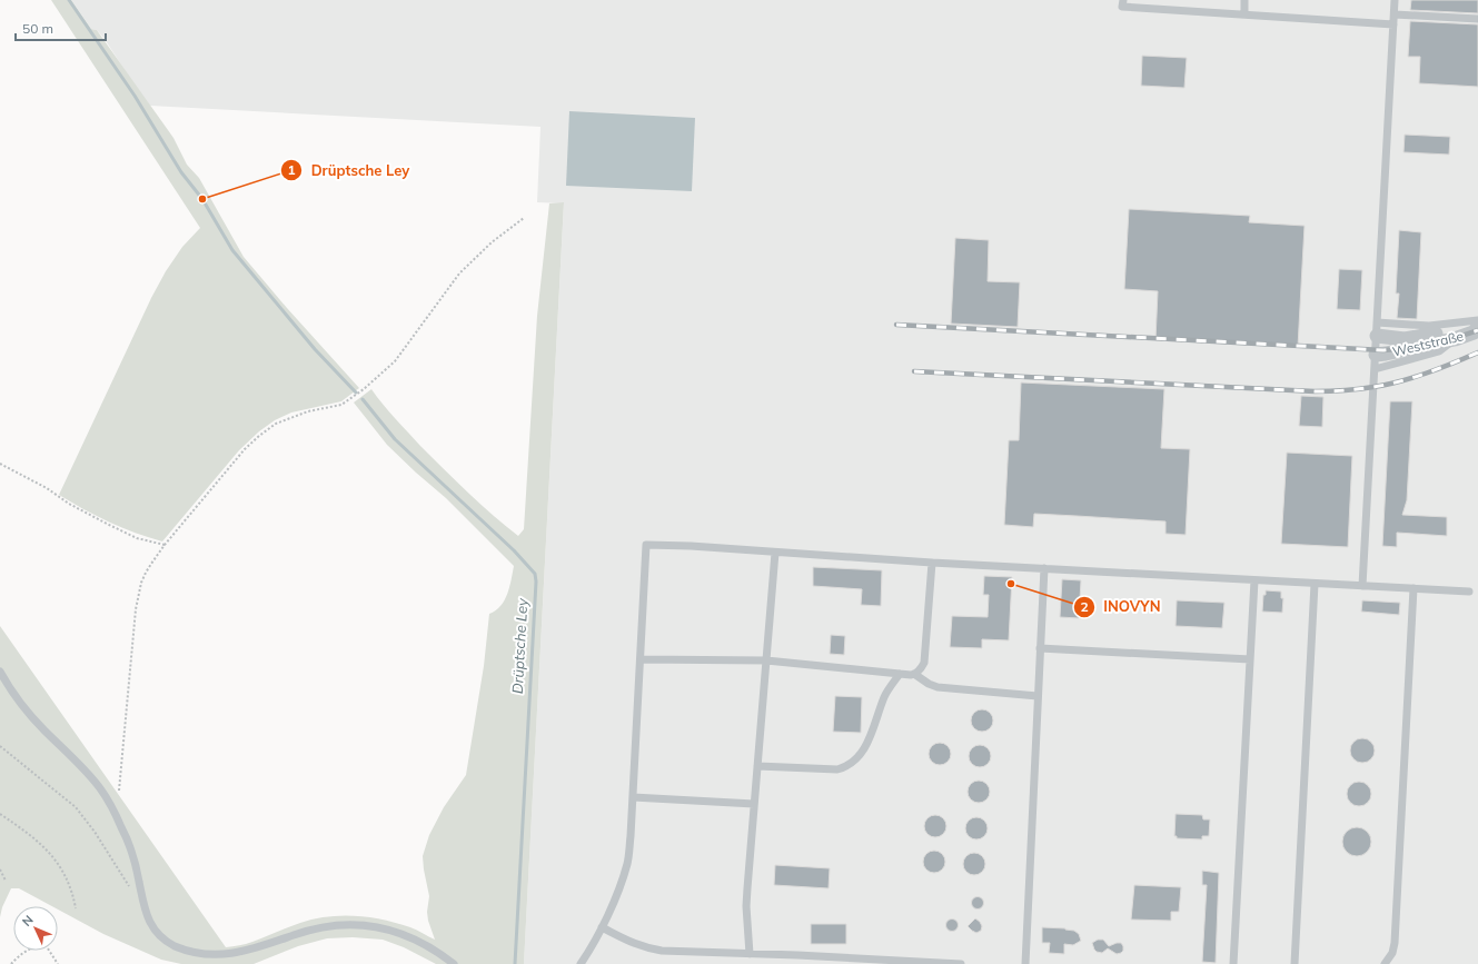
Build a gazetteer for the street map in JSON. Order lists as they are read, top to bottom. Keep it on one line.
{"streets":{"street":["Weststraße"]},"water":["Drüptsche Ley"],"places":["Drüptsche Ley","INOVYN"],"scale_bar":"50 m","north":"top left"}
